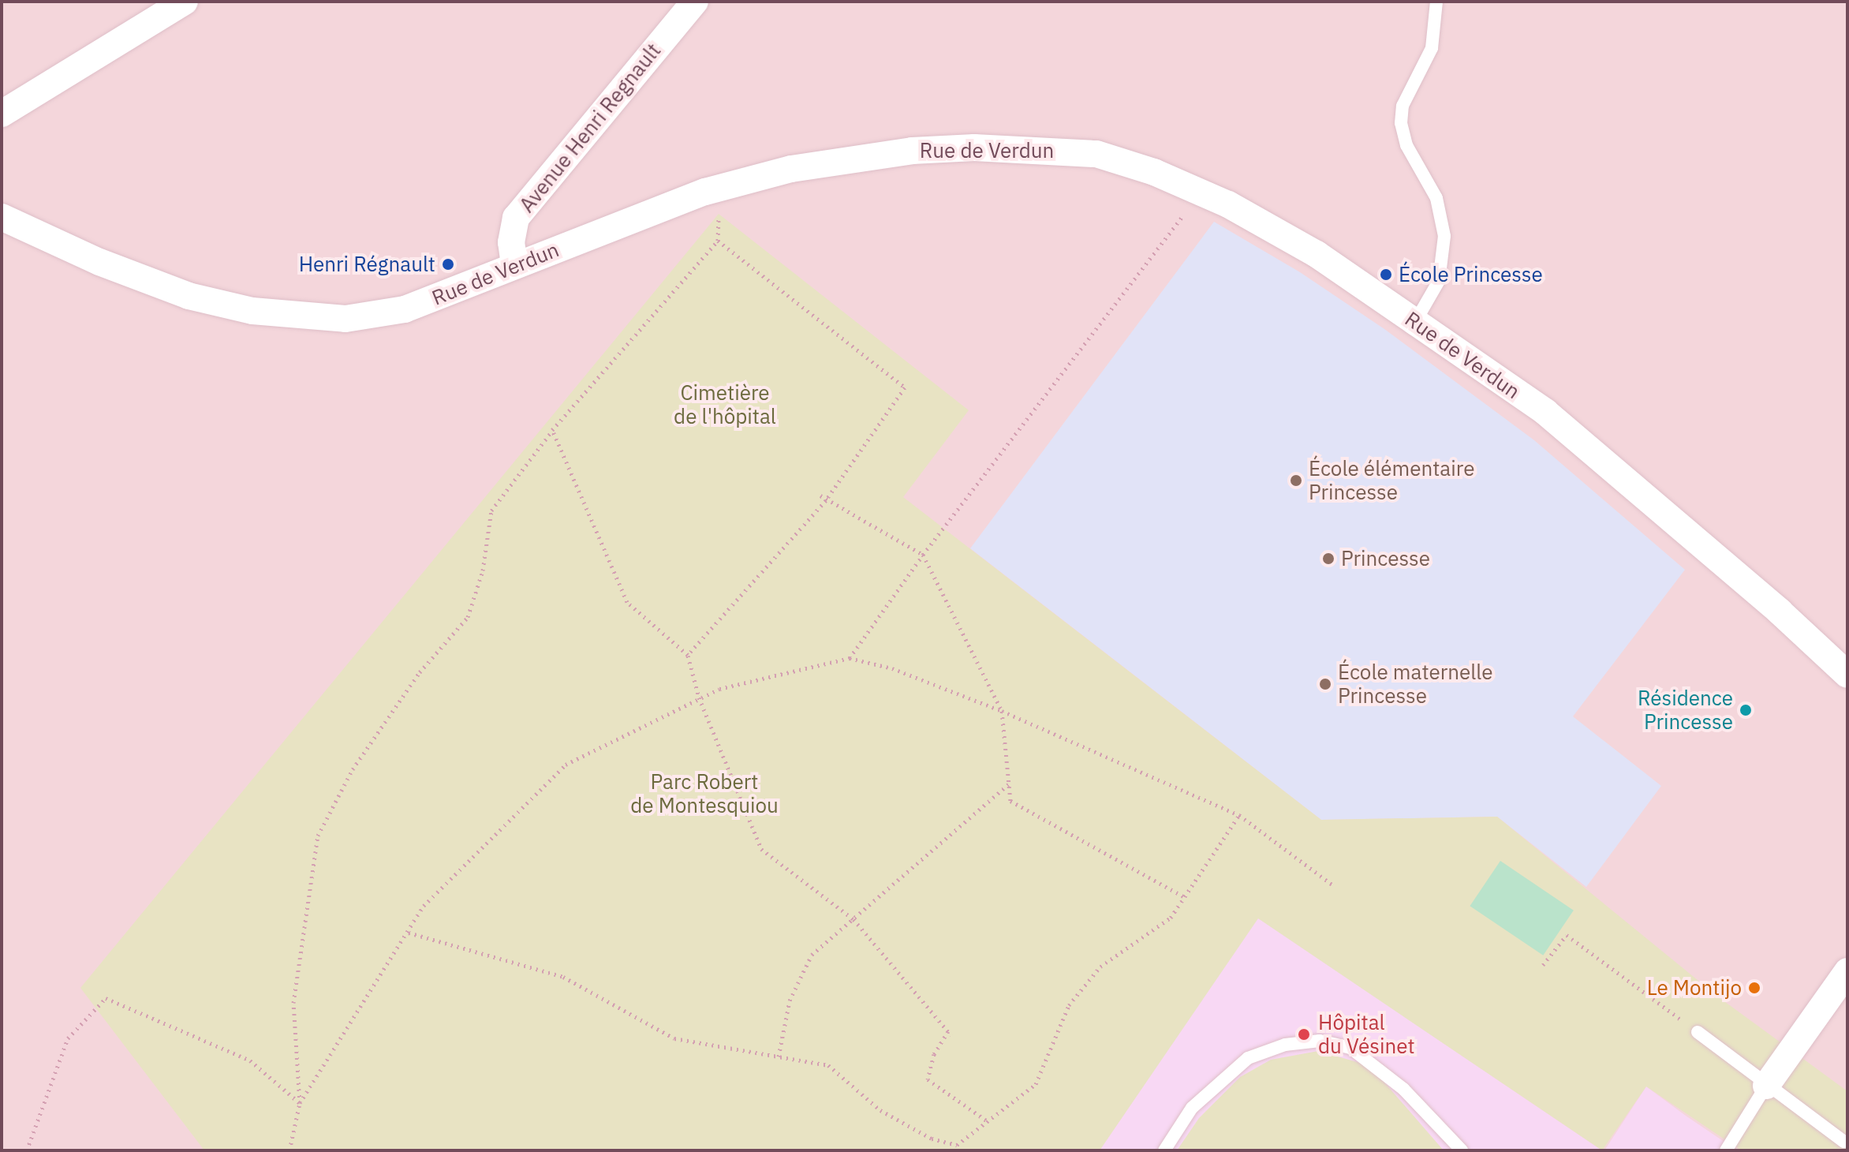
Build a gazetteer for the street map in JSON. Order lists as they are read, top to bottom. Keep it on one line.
{"streets":{"street":["Avenue Henri Regnault","Rue de Verdun"]},"crossings":[["Avenue Henri Regnault","Rue de Verdun"]],"parks":["Cimetière de l'hôpital","Parc Robert de Montesquiou"],"places":["Henri Régnault","École Princesse","École élémentaire Princesse","Princesse","École maternelle Princesse","Résidence Princesse","Le Montijo","Hôpital du Vésinet"]}
